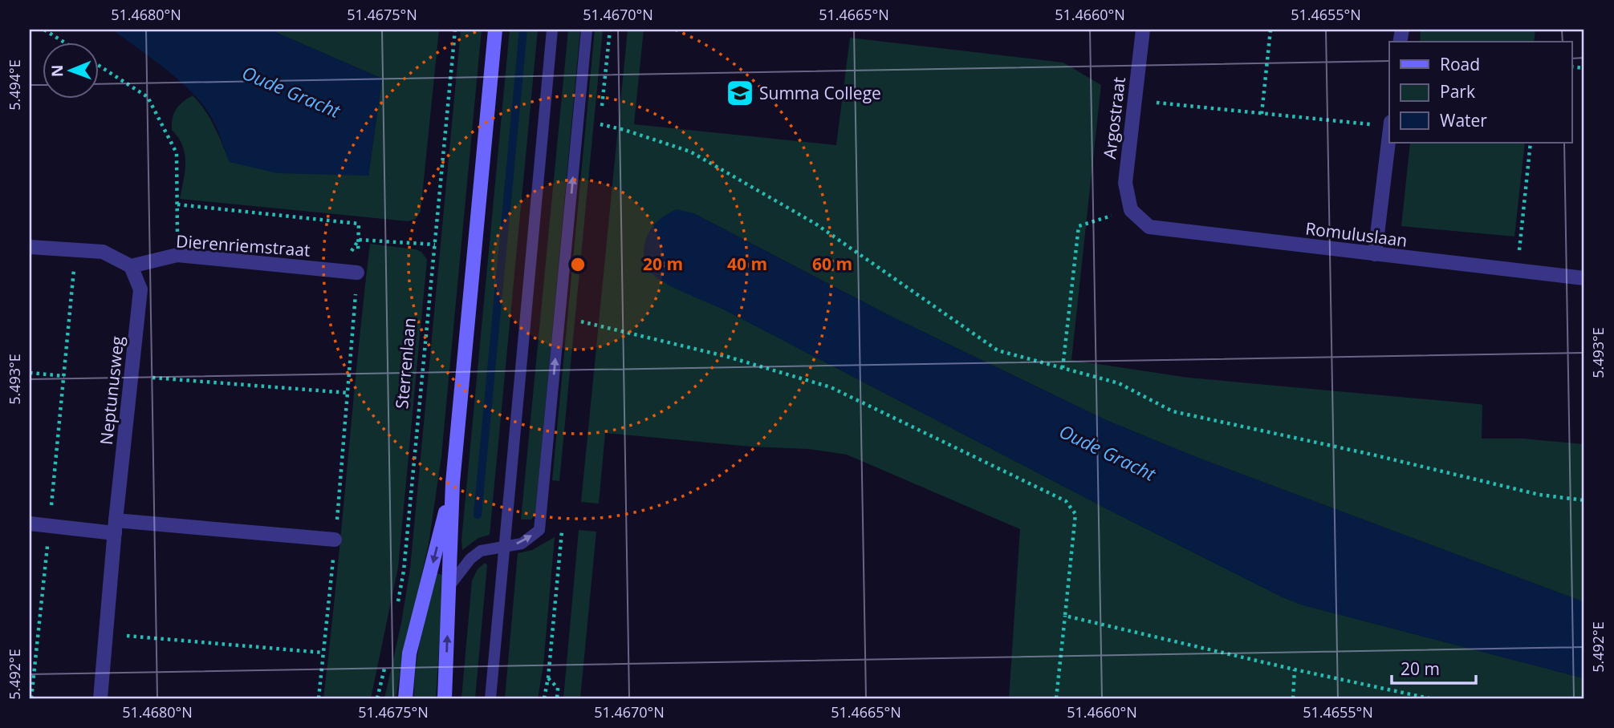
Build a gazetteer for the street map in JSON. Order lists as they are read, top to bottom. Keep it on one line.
{"streets":{"street":["Argostraat","Romuluslaan","Dierenriemstraat","Neptunusweg"],"path":["Sterrenlaan"]},"crossings":[["Argostraat","Romuluslaan"],["Dierenriemstraat","Neptunusweg"]],"water":["Oude Gracht"],"places":{"school or university":["Summa College"]},"legend":["Road","Park","Water"],"scale_bar":"20 m","north":"left","coordinates":["51.4680°N","51.4675°N","51.4670°N","51.4665°N","51.4660°N","51.4655°N","5.494°E","5.493°E","5.492°E"],"rings":["20 m","40 m","60 m"]}
